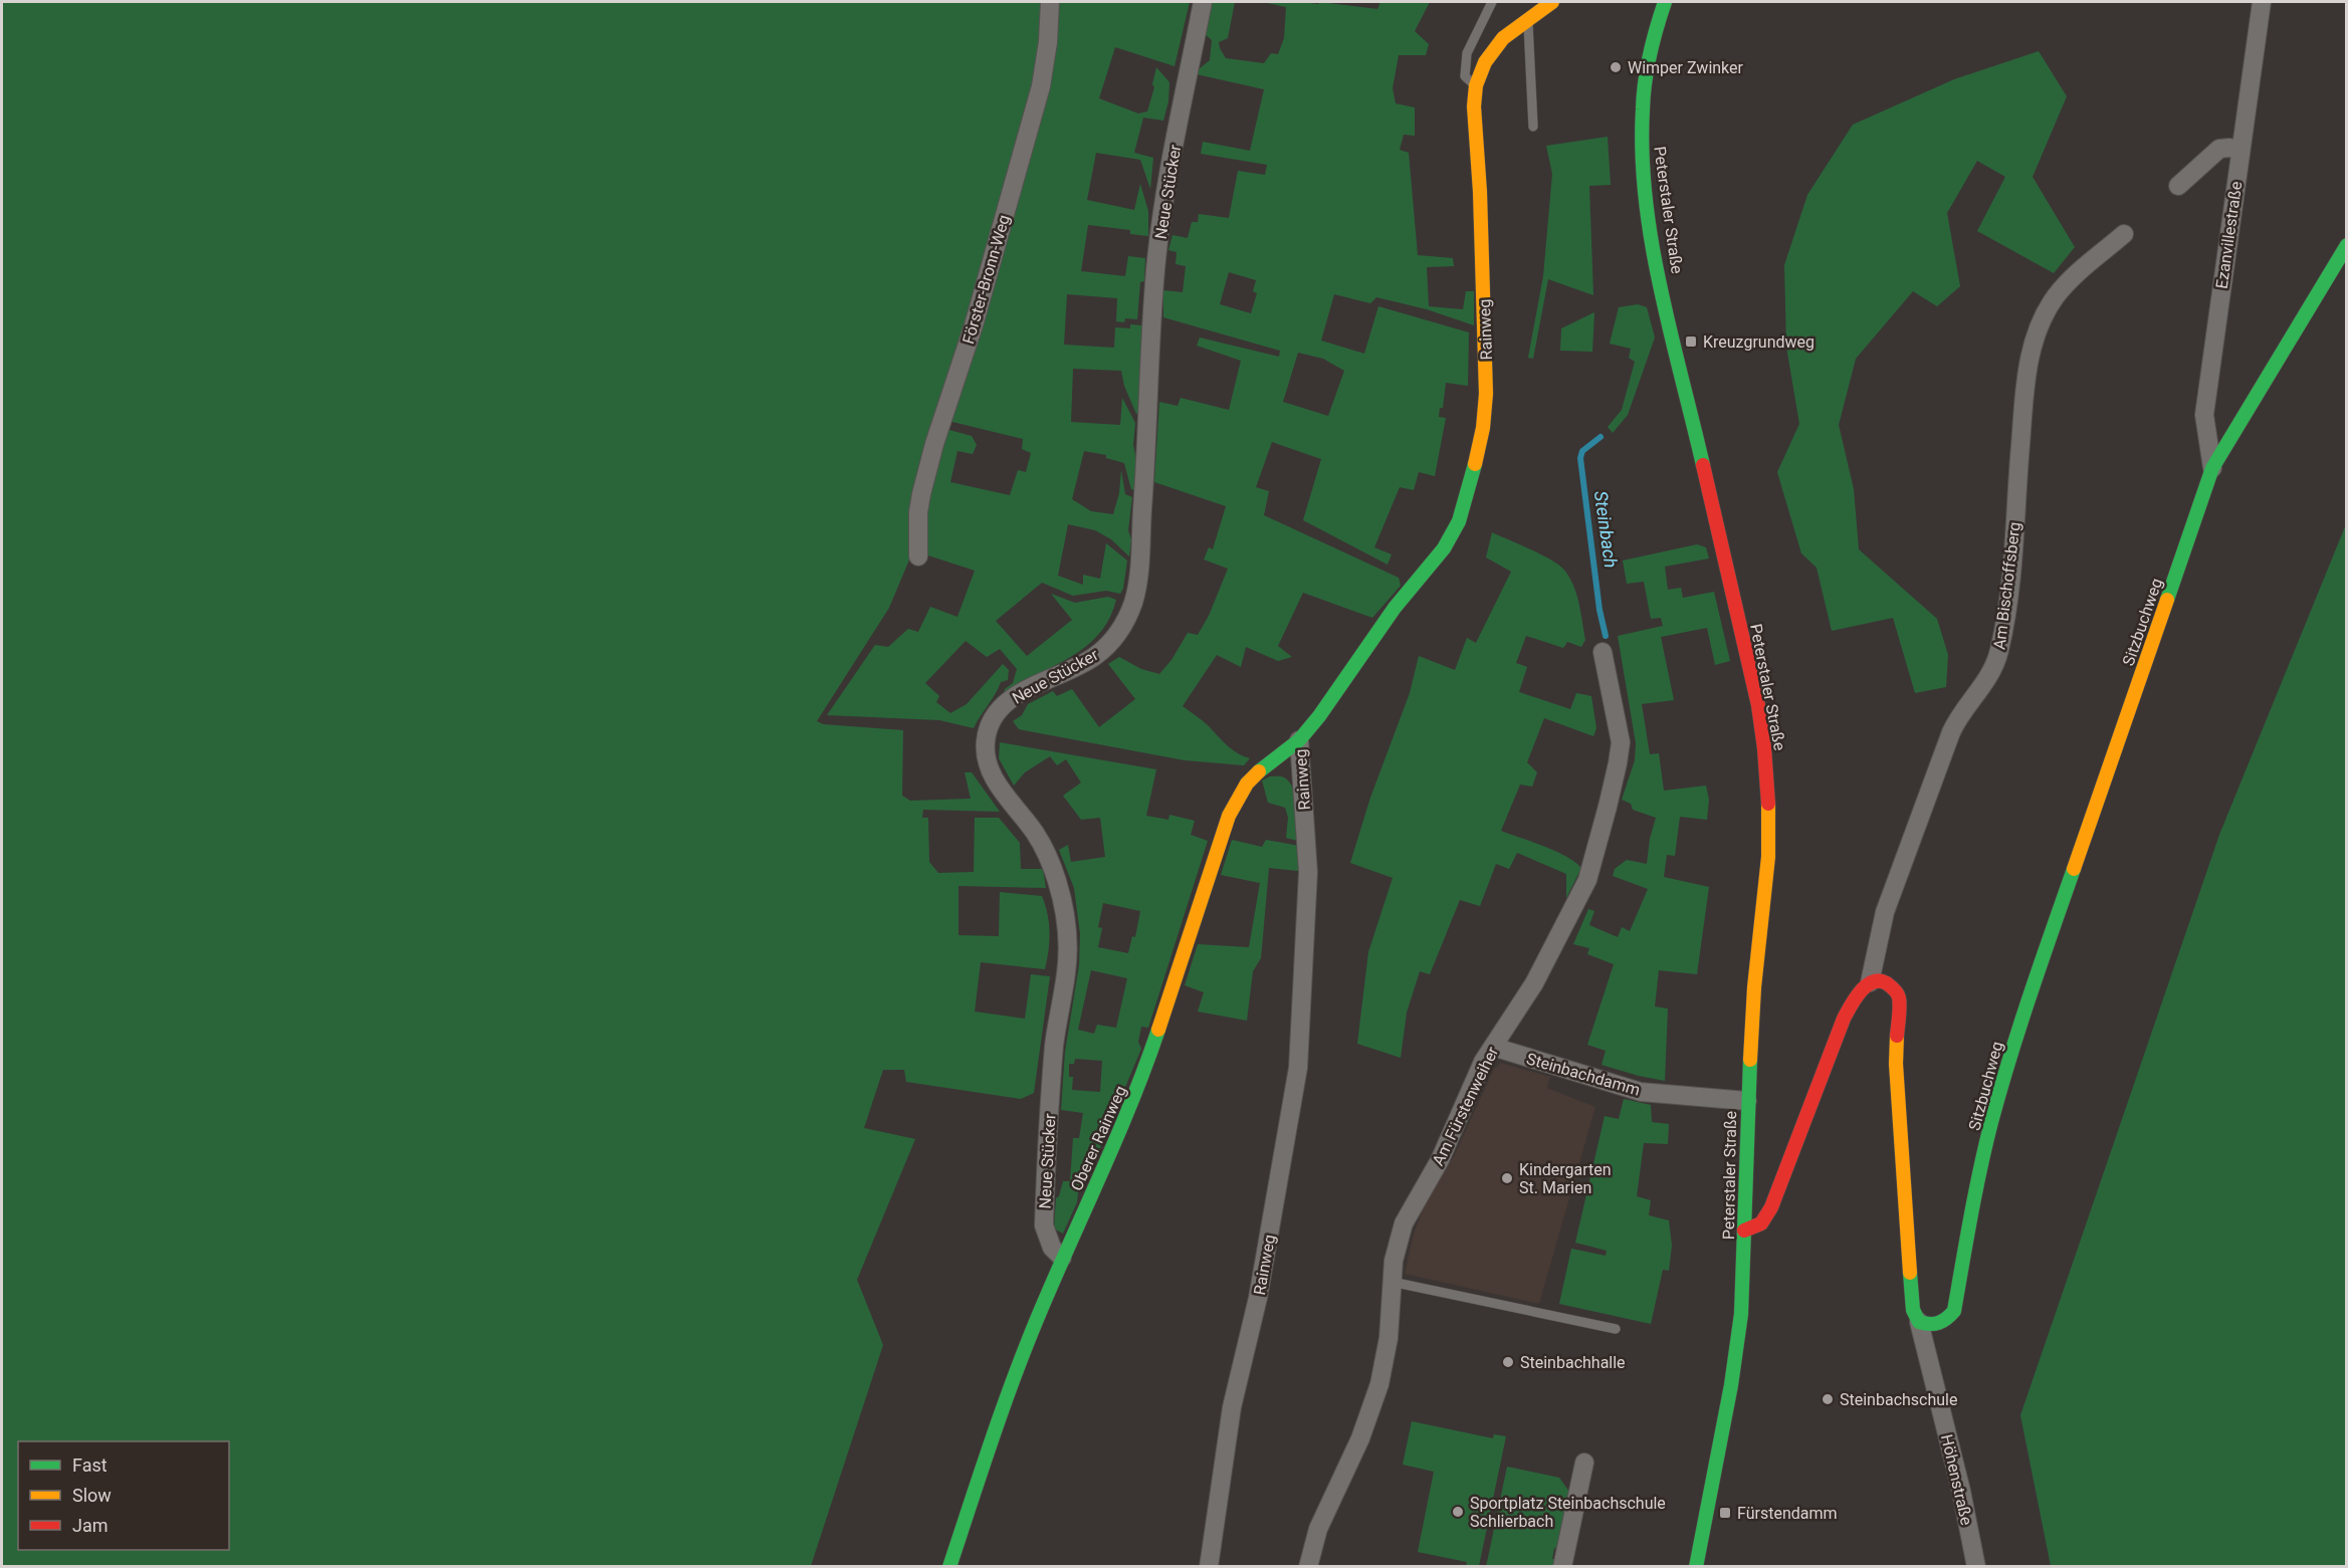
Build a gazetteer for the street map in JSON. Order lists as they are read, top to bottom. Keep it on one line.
{"streets":{"street":["Neue Stücker","Peterstaler Straße","Ezanvillestraße","Förster-Bronn-Weg","Rainweg","Am Bischoffsberg","Sitzbuchweg","Steinbachdamm","Am Fürstenweiher","Oberer Rainweg","Höhenstraße"]},"crossings":[["Neue Stücker","Oberer Rainweg"],["Peterstaler Straße","Steinbachdamm"],["Ezanvillestraße","Sitzbuchweg"],["Rainweg","Oberer Rainweg"],["Sitzbuchweg","Höhenstraße"],["Steinbachdamm","Am Fürstenweiher"]],"water":["Steinbach"],"places":{"other":["Wimper Zwinker","Kindergarten St. Marien","Steinbachhalle","Steinbachschule","Sportplatz Steinbachschule Schlierbach"],"transit":["Kreuzgrundweg","Fürstendamm"]},"legend":["Fast","Slow","Jam"]}
